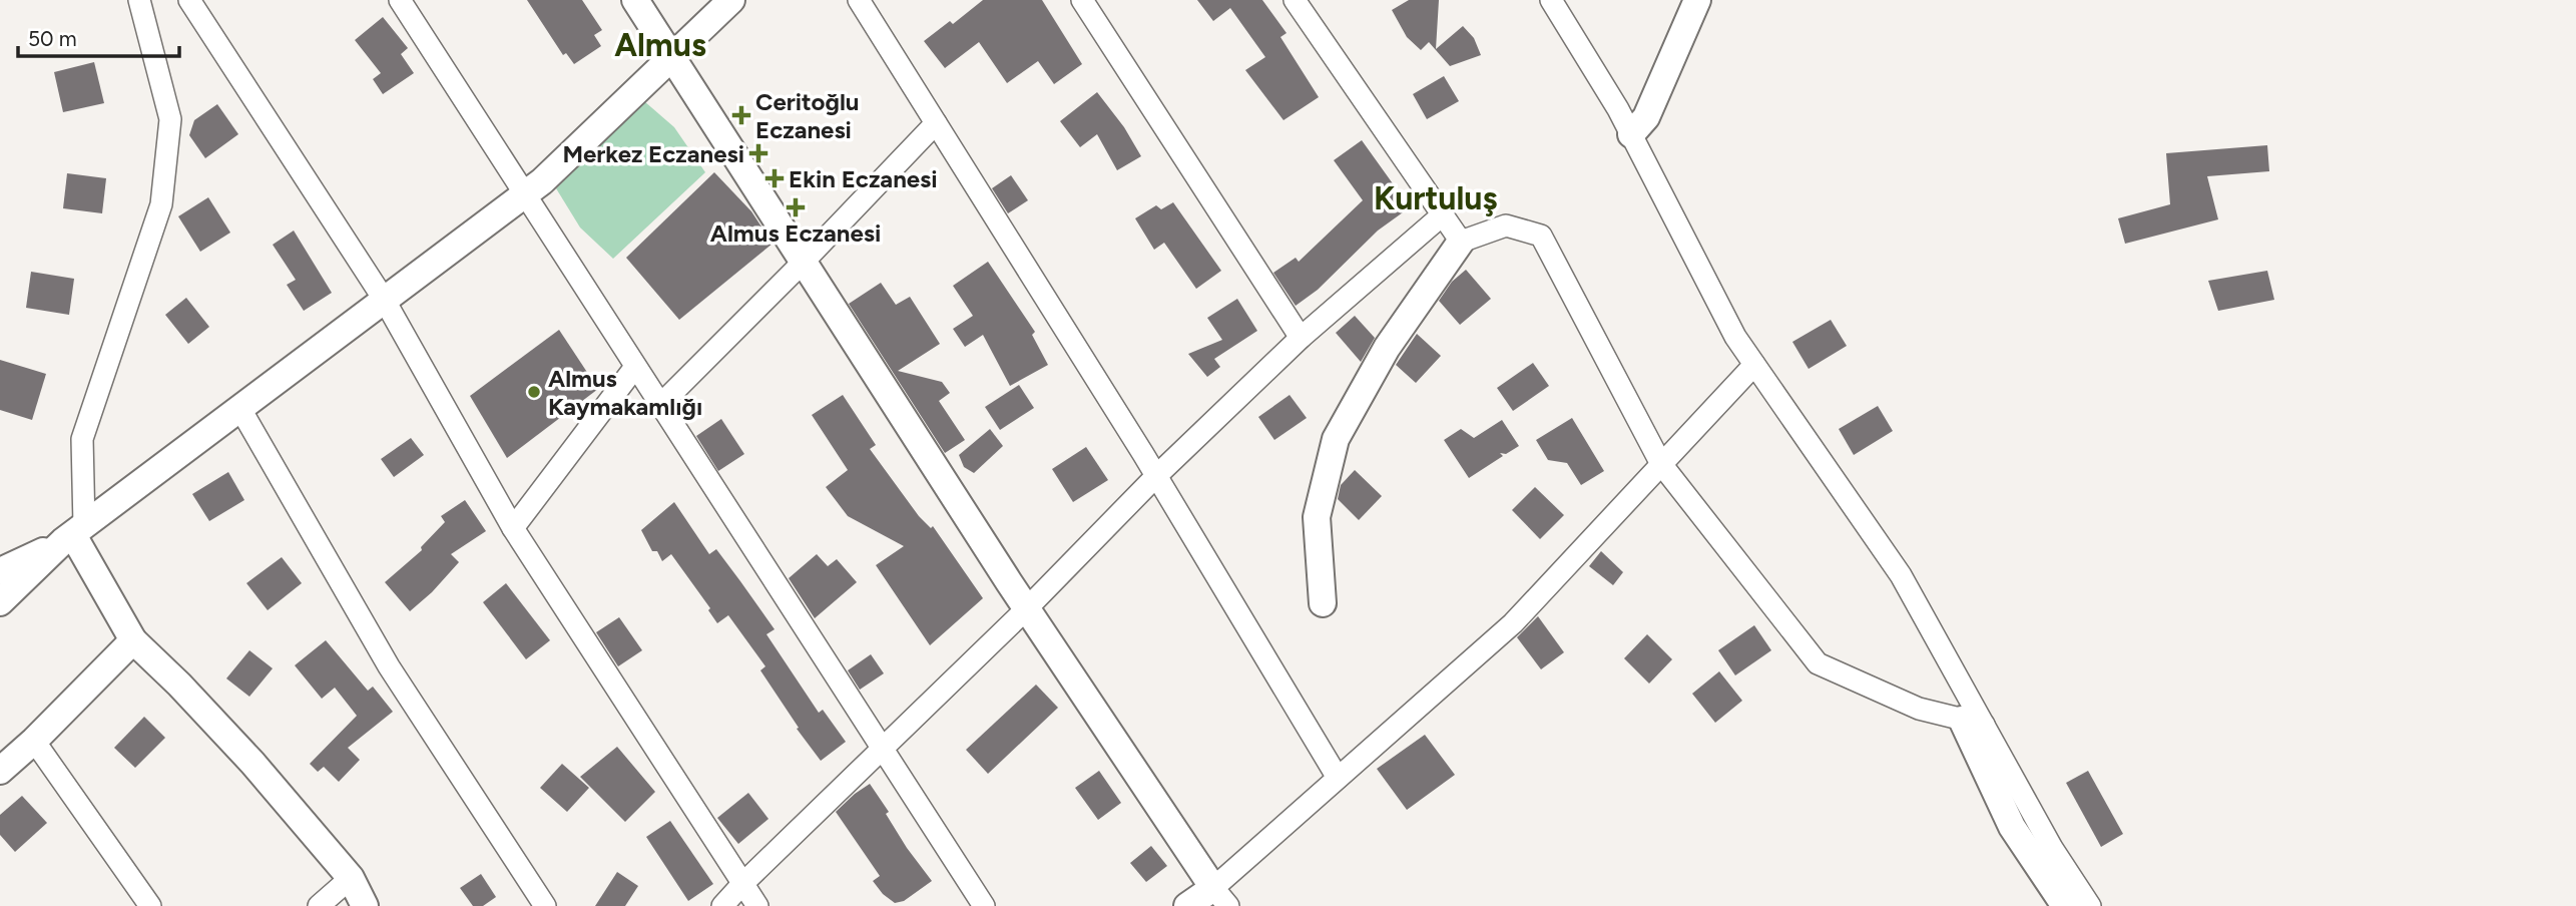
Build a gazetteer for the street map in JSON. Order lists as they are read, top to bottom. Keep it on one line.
{"districts":["Almus","Kurtuluş"],"places":{"health":["Ceritoğlu Eczanesi","Merkez Eczanesi","Ekin Eczanesi","Almus Eczanesi"],"other":["Almus Kaymakamlığı"]},"scale_bar":"50 m"}
